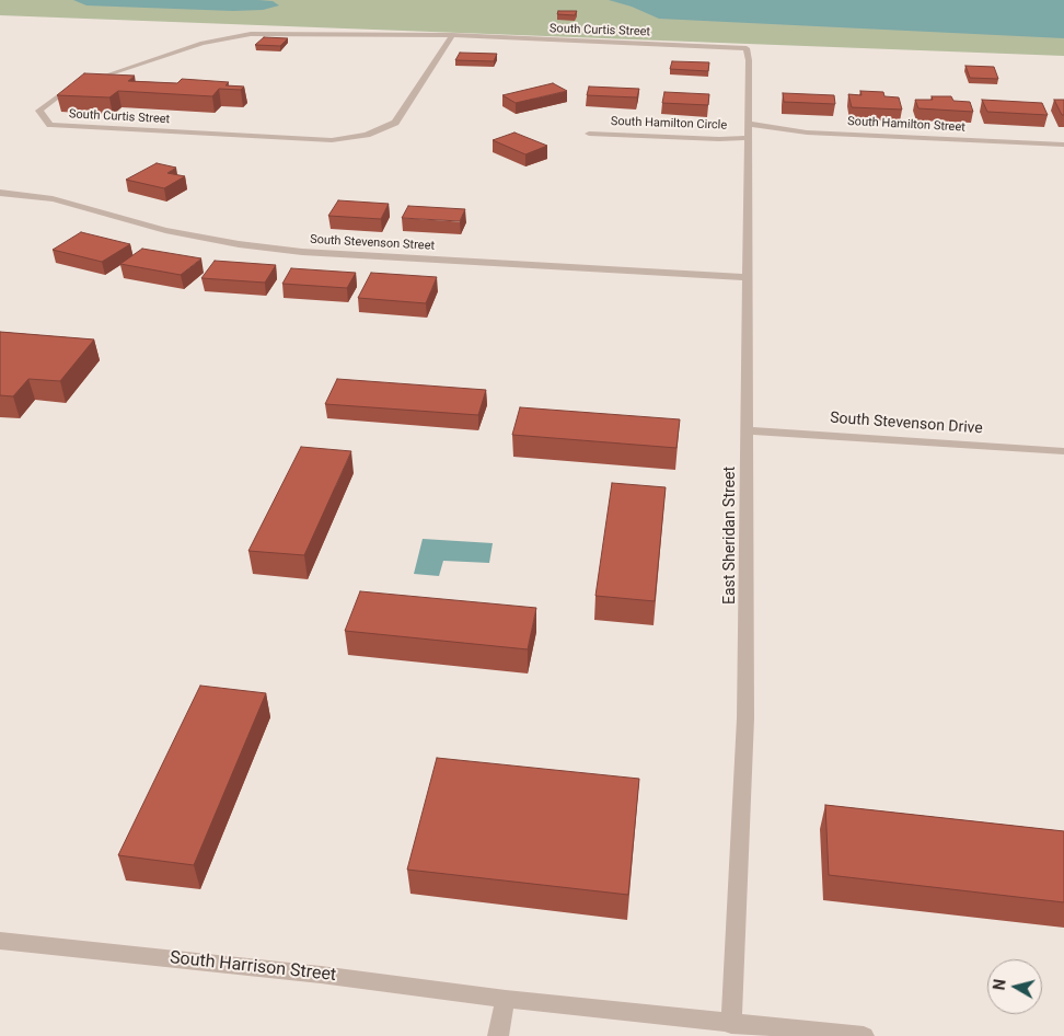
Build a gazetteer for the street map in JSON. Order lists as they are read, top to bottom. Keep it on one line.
{"streets":{"street":["South Curtis Street","South Hamilton Circle","South Hamilton Street","South Stevenson Street","South Stevenson Drive","East Sheridan Street","South Harrison Street"]},"crossings":[["South Curtis Street","East Sheridan Street"],["South Hamilton Circle","South Hamilton Street"],["South Hamilton Circle","East Sheridan Street"],["South Hamilton Street","East Sheridan Street"],["South Stevenson Street","East Sheridan Street"],["South Stevenson Drive","East Sheridan Street"],["East Sheridan Street","South Harrison Street"]],"north":"left"}
